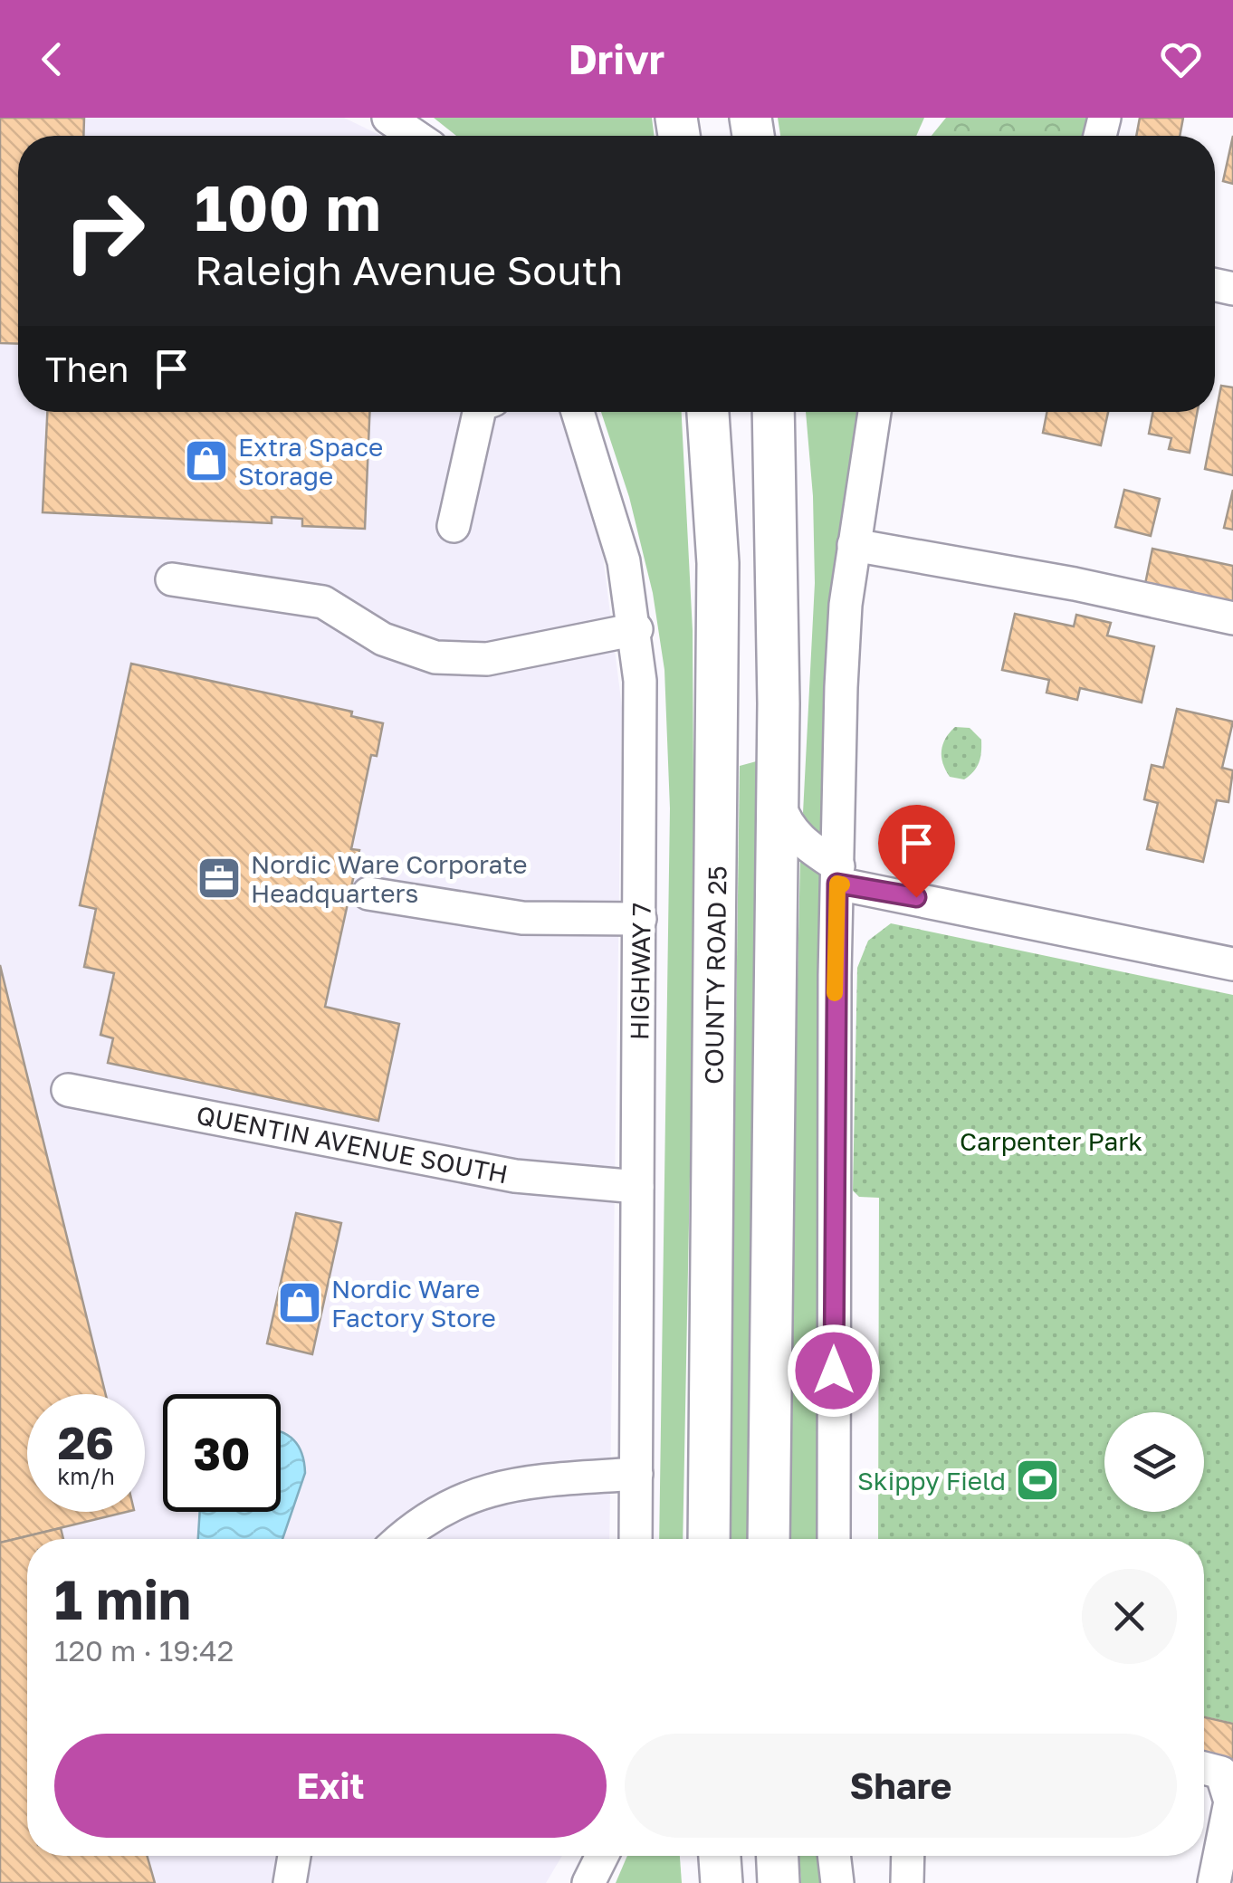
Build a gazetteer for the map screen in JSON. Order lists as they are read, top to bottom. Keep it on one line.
{"streets":{"main road":["COUNTY ROAD 25"],"street":["HIGHWAY 7","QUENTIN AVENUE SOUTH"]},"crossings":[["HIGHWAY 7","QUENTIN AVENUE SOUTH"]],"parks":["Carpenter Park"],"places":{"shop":["Extra Space Storage","Nordic Ware Factory Store"],"office":["Nordic Ware Corporate Headquarters"],"sports":["Skippy Field"]},"page":{"header":"Drivr","turn":["100 m","Raleigh Avenue South"],"then":"Then","speed":"26 km/h","limit":"30","heading":["1 min","120 m · 19:42"],"buttons":["Exit","Share"]}}
